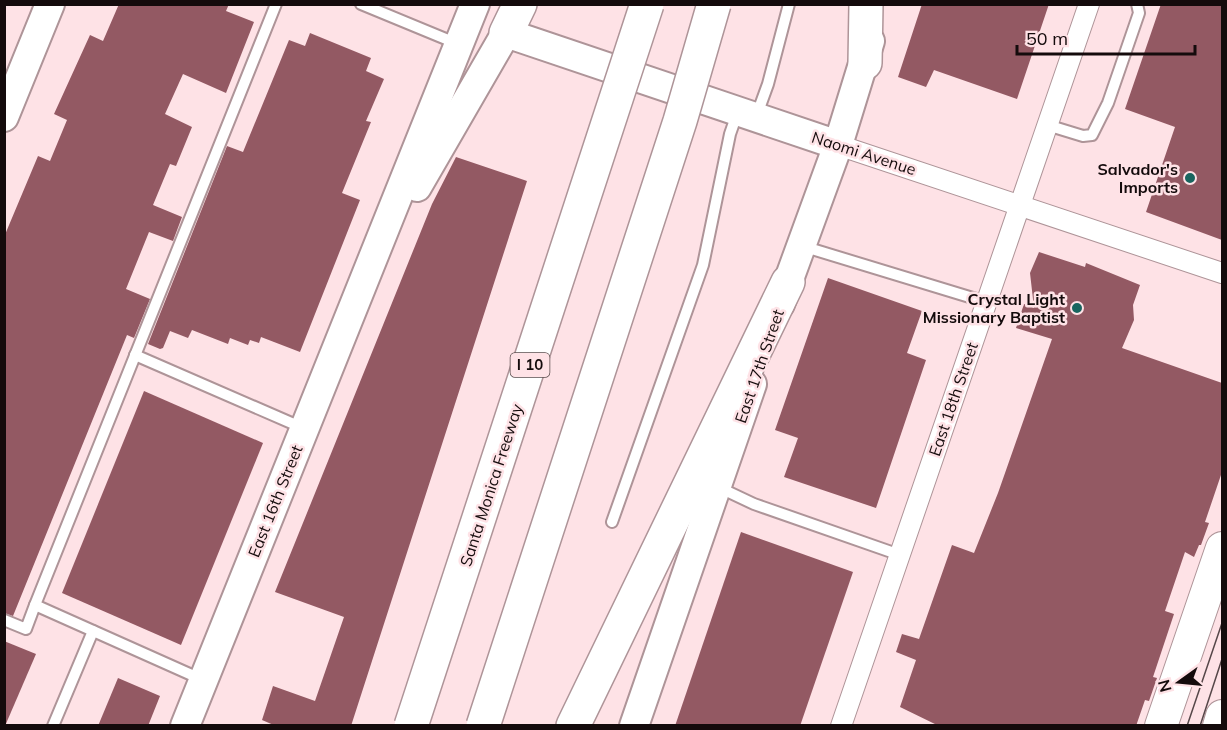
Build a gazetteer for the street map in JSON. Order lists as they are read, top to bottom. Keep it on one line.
{"streets":{"highway":["I 10","Santa Monica Freeway"],"main road":["Naomi Avenue","East 17th Street","East 16th Street"],"street":["East 18th Street"]},"crossings":[["Naomi Avenue","East 17th Street"],["Naomi Avenue","East 18th Street"],["Naomi Avenue","East 16th Street"]],"places":["Salvador's Imports","Crystal Light Missionary Baptist"],"scale_bar":"50 m","north":"left"}
